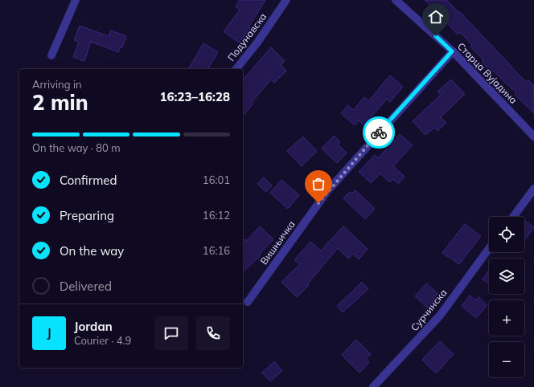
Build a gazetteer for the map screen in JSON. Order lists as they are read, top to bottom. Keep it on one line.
{"streets":{"street":["Подунавска","Старца Вујадина","Вишњичка","Сурчинска"]},"crossings":[["Старца Вујадина","Вишњичка"]],"page":{"heading":["2 min","Arriving in","16:23–16:28"],"panel":["Jordan","Courier · 4.9"],"bar":"On the way · 80 m","list":[["Confirmed","16:01"],["Preparing","16:12"],["On the way","16:16"],"Delivered"],"map_buttons":["+","−"],"round":"J"}}
